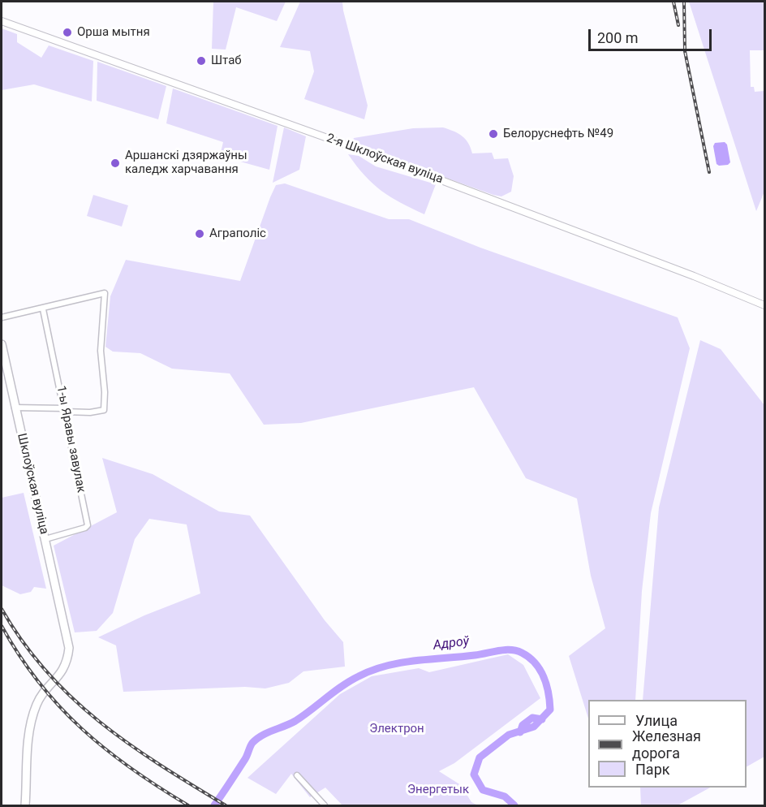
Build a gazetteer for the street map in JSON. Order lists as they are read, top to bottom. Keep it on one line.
{"streets":{"main road":["Шклоўская вуліца"],"street":["2-я Шклоўская вуліца","1-ы Яравы завулак"]},"crossings":[["1-ы Яравы завулак","Шклоўская вуліца"]],"water":["Адроў"],"parks":["Электрон","Энергетык"],"places":["Орша мытня","Штаб","Белоруснефть №49","Аршанскі дзяржаўны каледж харчавання","Аграполіс"],"legend":["Улица","Железная дорога","Парк"],"scale_bar":"200 m"}
